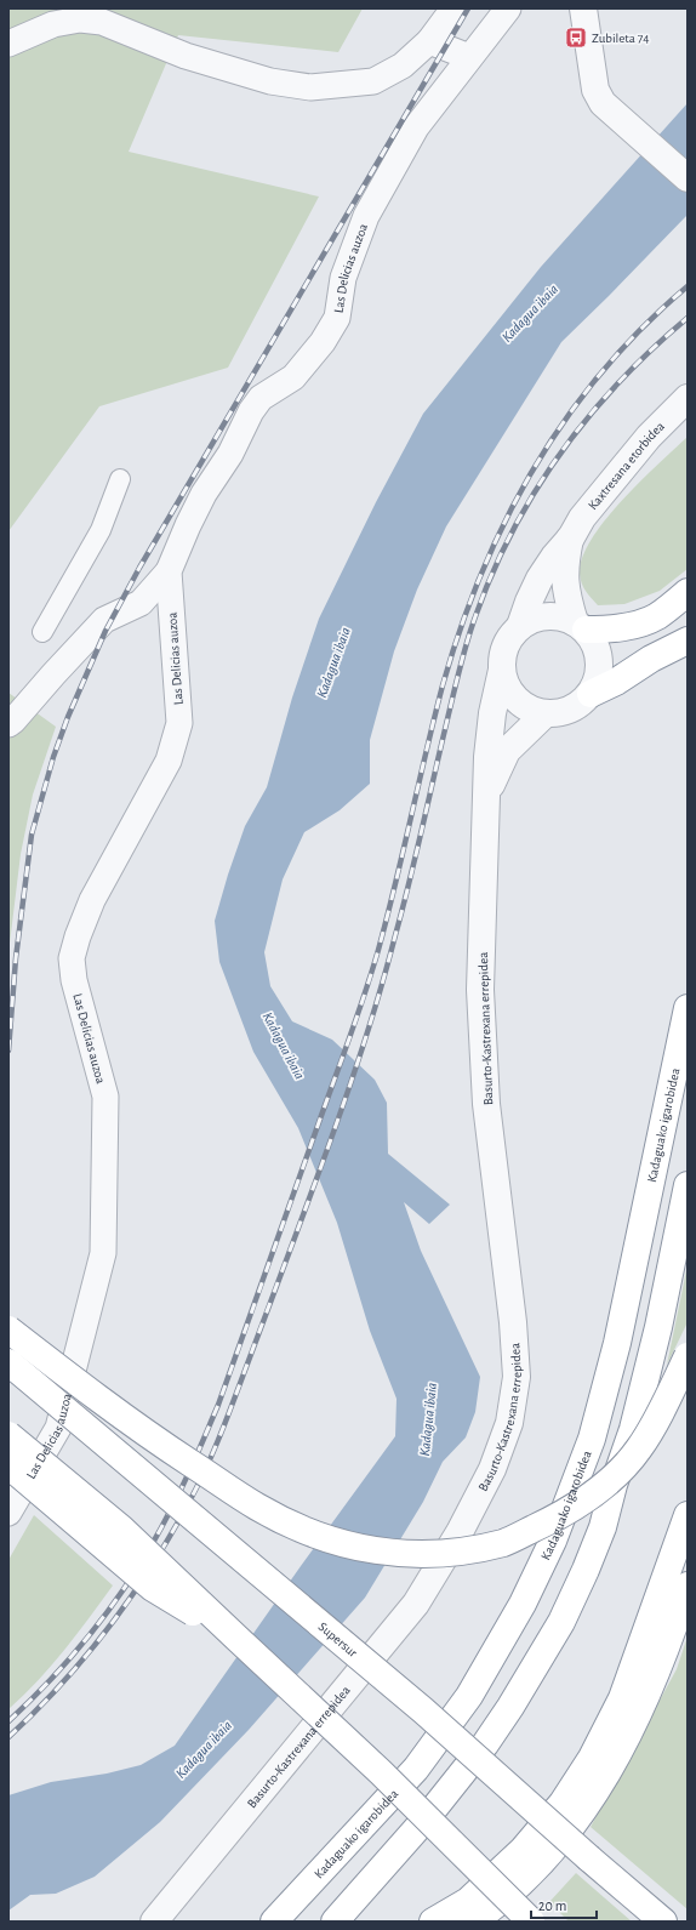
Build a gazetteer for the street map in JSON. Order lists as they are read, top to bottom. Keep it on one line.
{"streets":{"highway":["Kadaguako igarobidea","Supersur"],"street":["Las Delicias auzoa","Kaxtresana etorbidea","Basurto-Kastrexana errepidea"]},"crossings":[["Kaxtresana etorbidea","Basurto-Kastrexana errepidea"]],"water":["Kadagua ibaia"],"places":{"bus stop":["Zubileta 74"]},"scale_bar":"20 m"}
